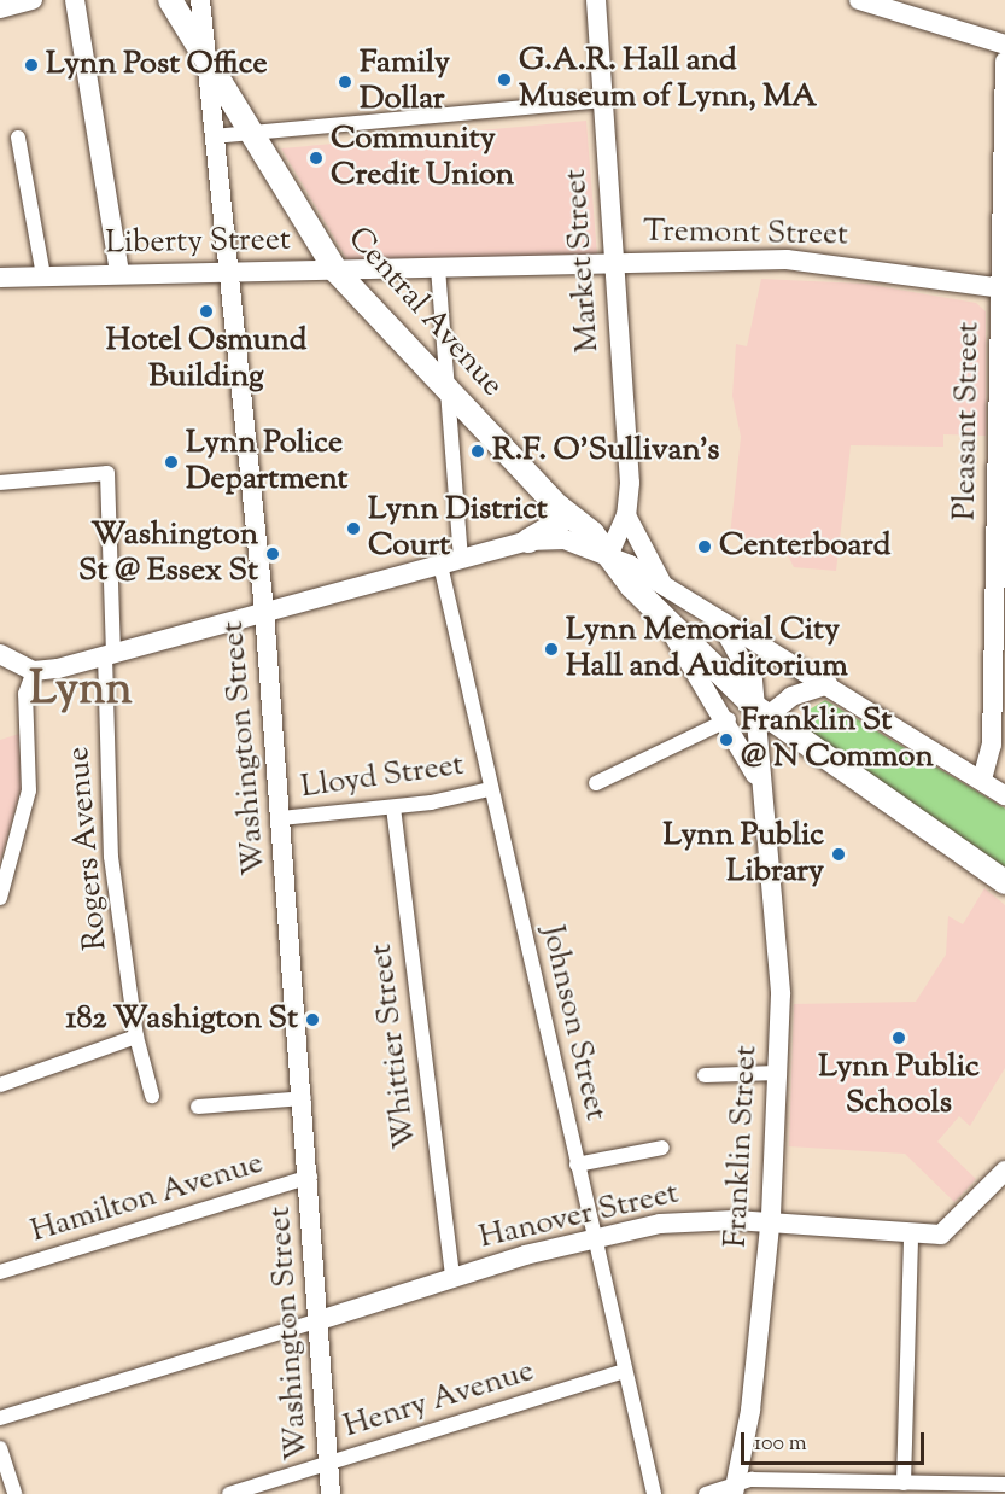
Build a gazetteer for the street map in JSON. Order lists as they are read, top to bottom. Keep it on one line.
{"streets":{"main road":["Tremont Street","Liberty Street","Market Street","Central Avenue","Pleasant Street","Washington Street","Franklin Street","Hanover Street"],"street":["Lloyd Street","Rogers Avenue","Johnson Street","Whittier Street","Hamilton Avenue","Henry Avenue"]},"crossings":[["Tremont Street","Liberty Street"],["Tremont Street","Market Street"],["Tremont Street","Pleasant Street"],["Liberty Street","Market Street"],["Liberty Street","Central Avenue"],["Liberty Street","Washington Street"],["Market Street","Central Avenue"],["Market Street","Franklin Street"],["Central Avenue","Washington Street"],["Central Avenue","Franklin Street"],["Washington Street","Lloyd Street"],["Washington Street","Hamilton Avenue"],["Washington Street","Hanover Street"],["Washington Street","Henry Avenue"],["Lloyd Street","Johnson Street"],["Lloyd Street","Whittier Street"],["Johnson Street","Hanover Street"],["Johnson Street","Henry Avenue"],["Whittier Street","Hanover Street"],["Franklin Street","Hanover Street"]],"districts":["Lynn"],"places":["Lynn Post Office","G.A.R. Hall and Museum of Lynn, MA","Family Dollar","Community Credit Union","Hotel Osmund Building","R.F. O'Sullivan's","Lynn Police Department","Lynn District Court","Centerboard","Washington St @ Essex St","Lynn Memorial City Hall and Auditorium","Franklin St @ N Common","Lynn Public Library","182 Washigton St","Lynn Public Schools"],"scale_bar":"100 m"}
